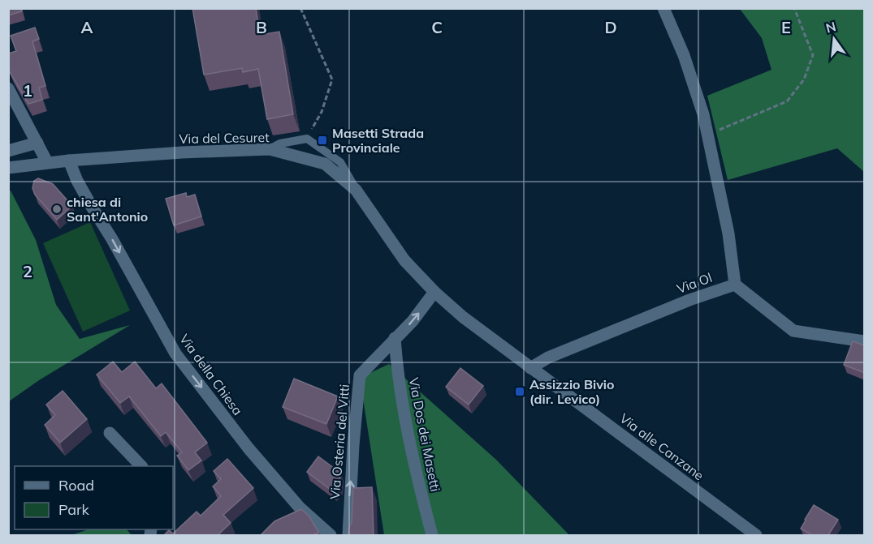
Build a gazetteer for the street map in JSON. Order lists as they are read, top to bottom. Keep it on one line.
{"streets":{"street":["Via del Cesuret","Via Ol","Via della Chiesa","Via Dos dei Masetti","Via Osteria del Vitti","Via alle Canzane"]},"crossings":[["Via del Cesuret","Via della Chiesa"],["Via del Cesuret","Via Osteria del Vitti"],["Via del Cesuret","Via alle Canzane"],["Via Ol","Via alle Canzane"],["Via Dos dei Masetti","Via Osteria del Vitti"],["Via Osteria del Vitti","Via alle Canzane"]],"one_way":["Via della Chiesa","Via Osteria del Vitti"],"places":{"transit":["Masetti Strada Provinciale","Assizzio Bivio (dir. Levico)"],"other":["chiesa di Sant'Antonio"]},"legend":["Road","Park"],"north":"top","grid":{"columns":["A","B","C","D","E"],"rows":["1","2"]}}
